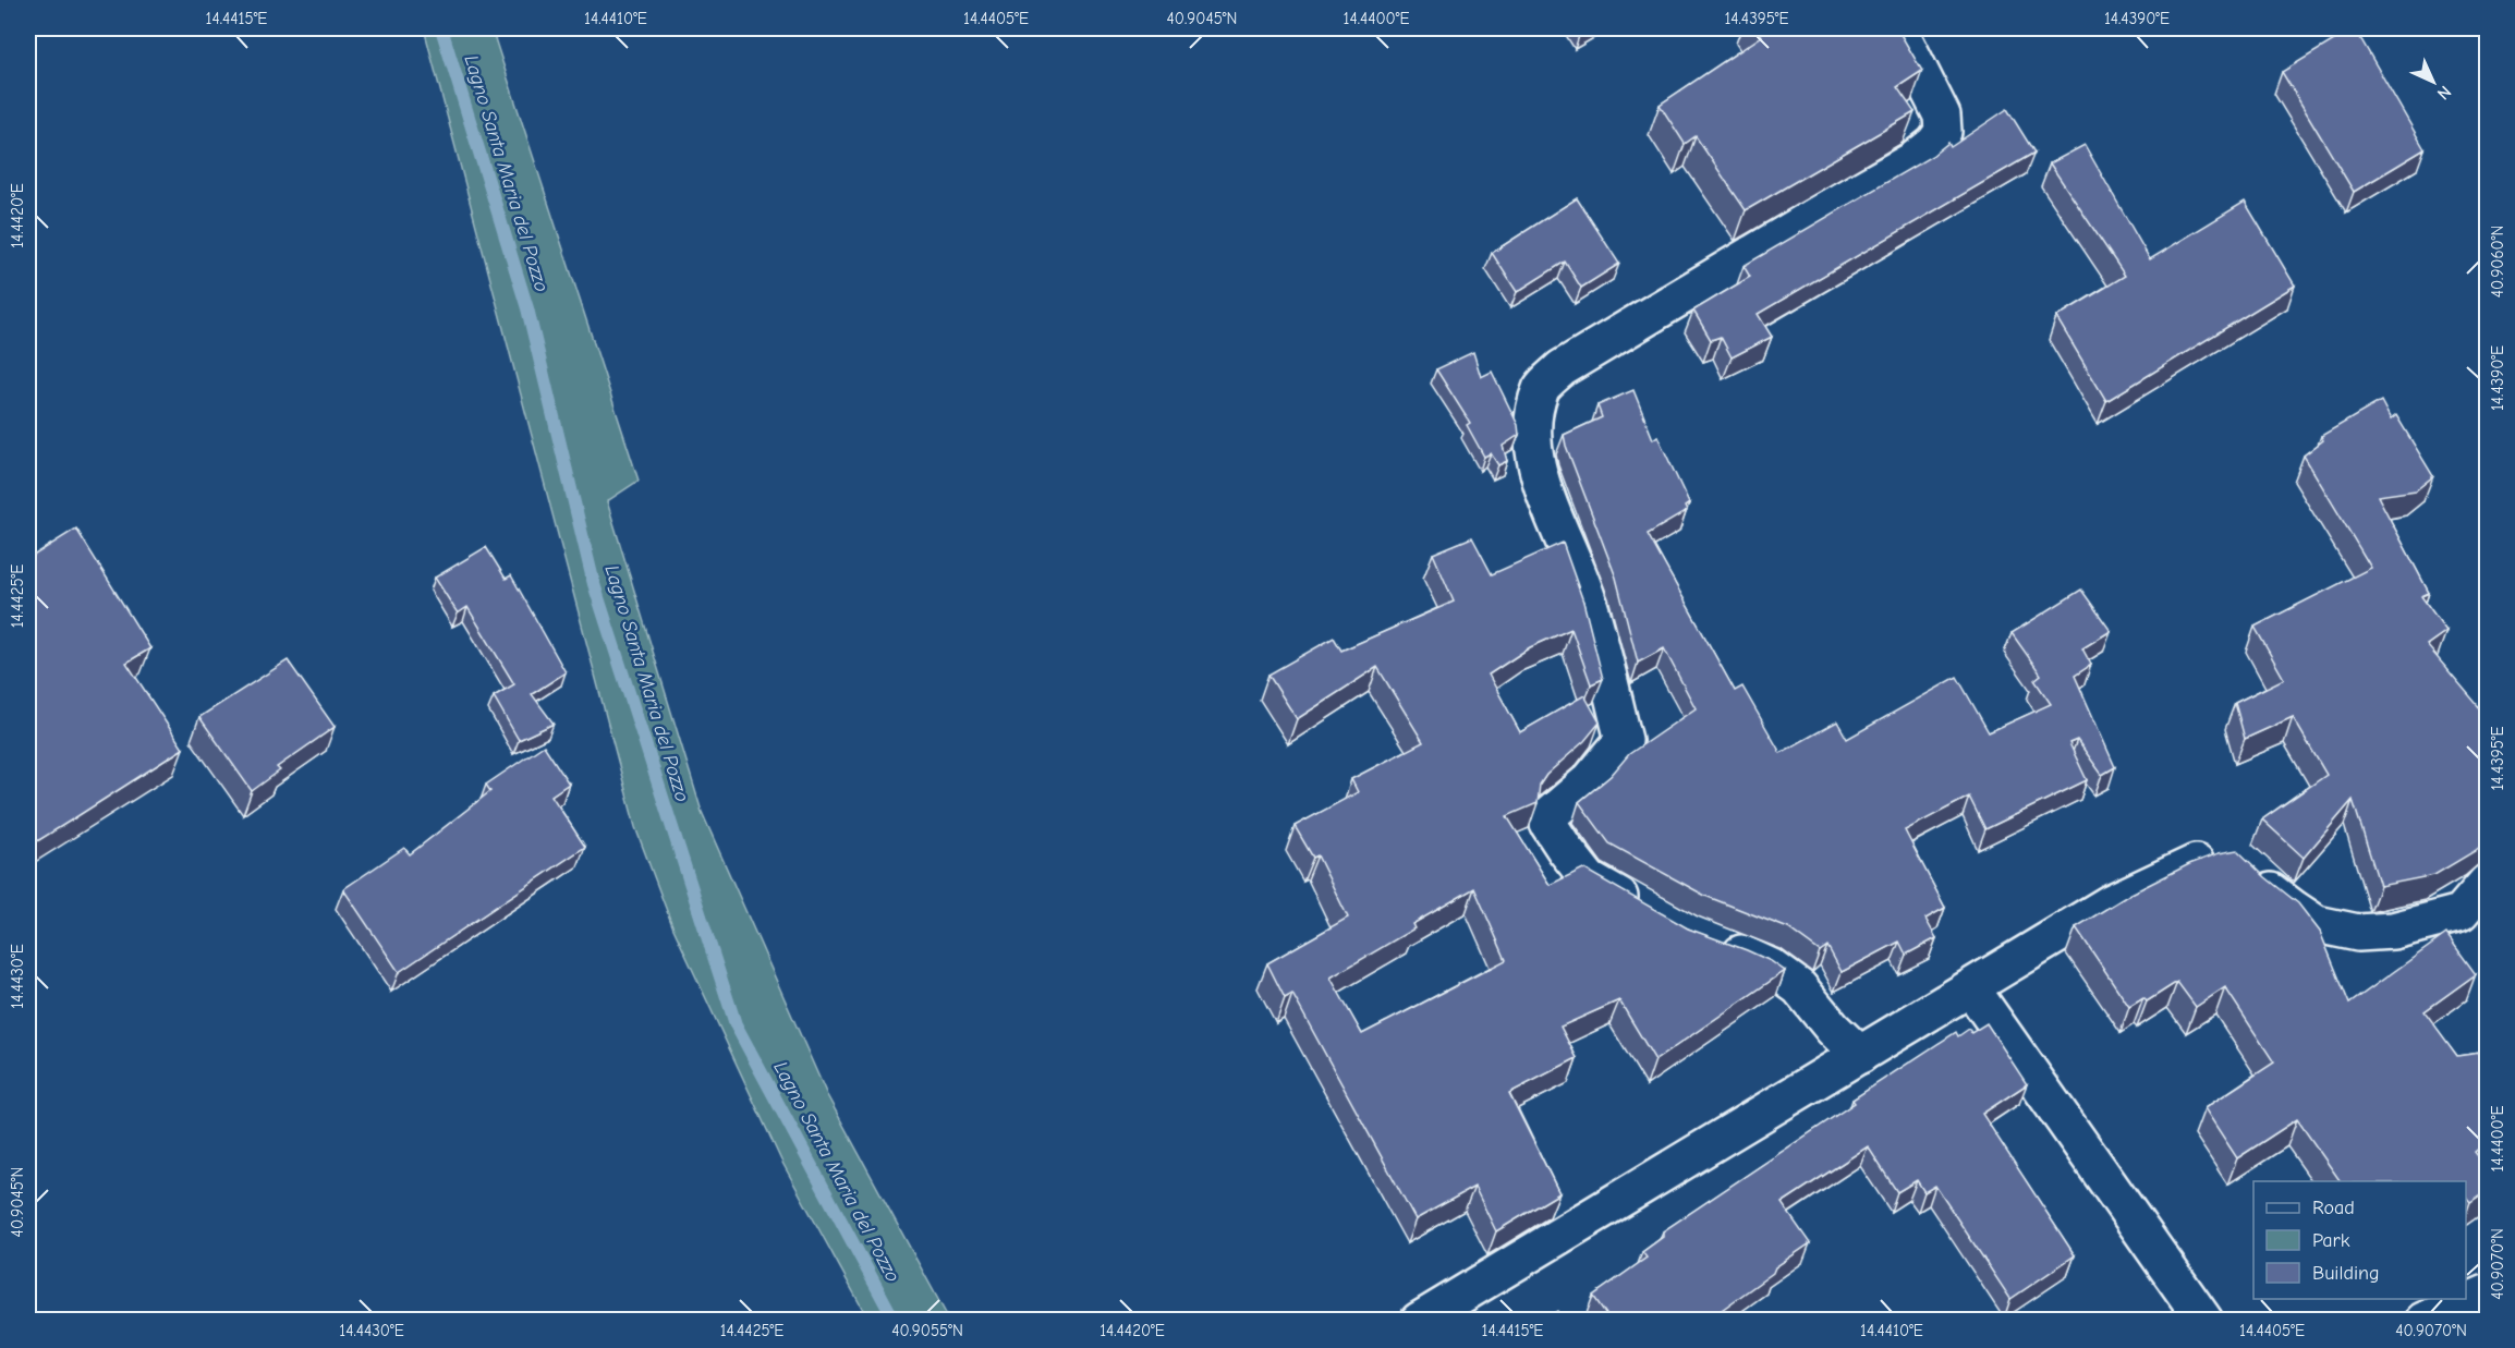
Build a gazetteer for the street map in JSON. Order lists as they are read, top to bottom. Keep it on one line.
{"water":["Lagno Santa Maria del Pozzo"],"legend":["Road","Park","Building"],"north":"bottom right","coordinates":["14.4415°E","14.4410°E","14.4405°E","40.9045°N","14.4400°E","14.4395°E","14.4390°E","14.4420°E","40.9060°N","14.4425°E","14.4430°E","40.9070°N","40.9055°N"]}
